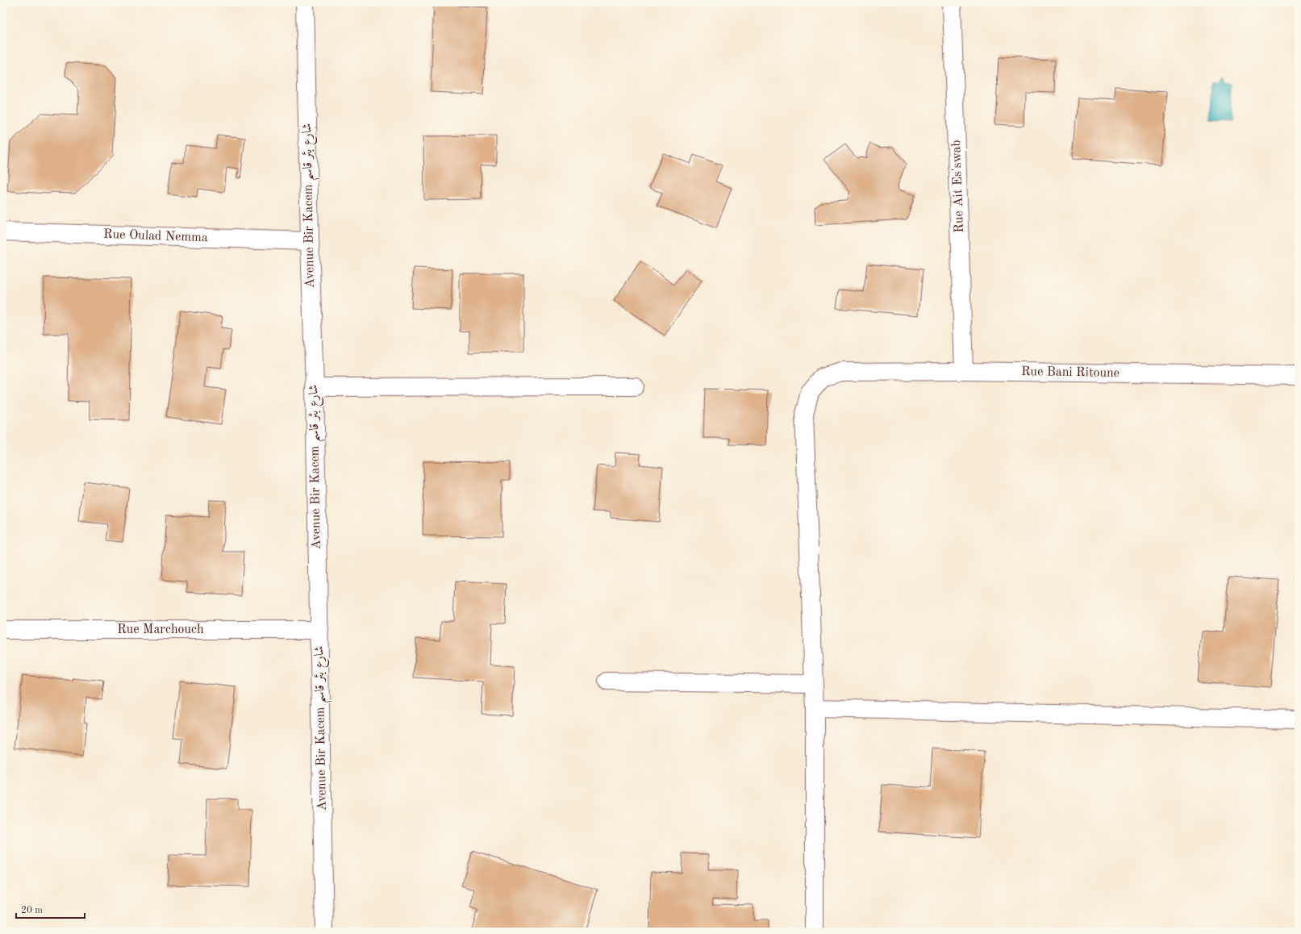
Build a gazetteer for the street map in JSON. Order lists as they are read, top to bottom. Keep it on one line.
{"streets":{"street":["Rue Ait Es'swab","Avenue Bir Kacem شارع بئر قاسم","Rue Oulad Nemma","Rue Bani Ritoune","Rue Marchouch"]},"crossings":[["Rue Ait Es'swab","Rue Bani Ritoune"],["Avenue Bir Kacem شارع بئر قاسم","Rue Oulad Nemma"],["Avenue Bir Kacem شارع بئر قاسم","Rue Marchouch"]],"scale_bar":"20 m"}
